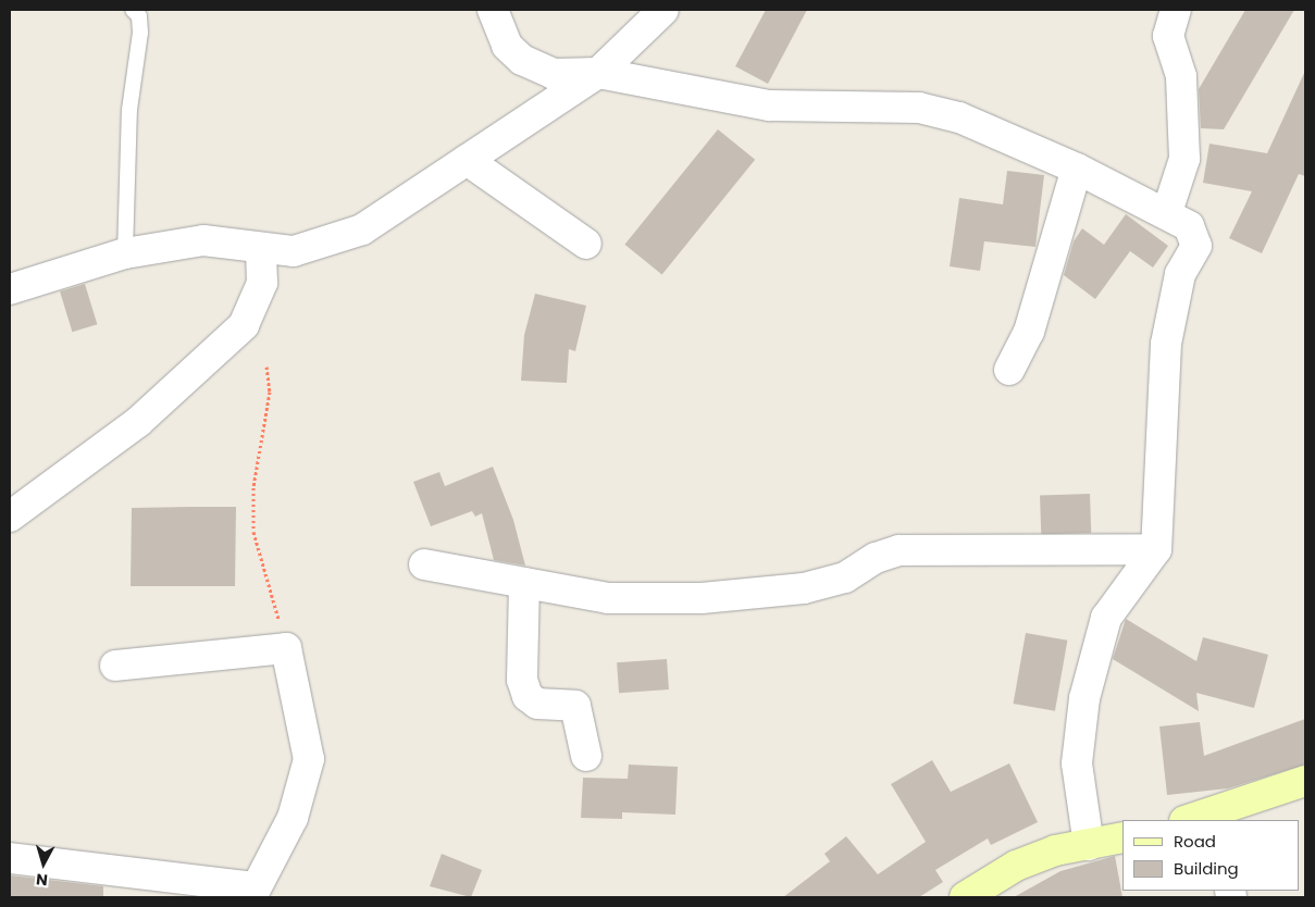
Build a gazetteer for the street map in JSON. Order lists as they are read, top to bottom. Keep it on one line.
{"legend":["Road","Building"],"north":"bottom"}
